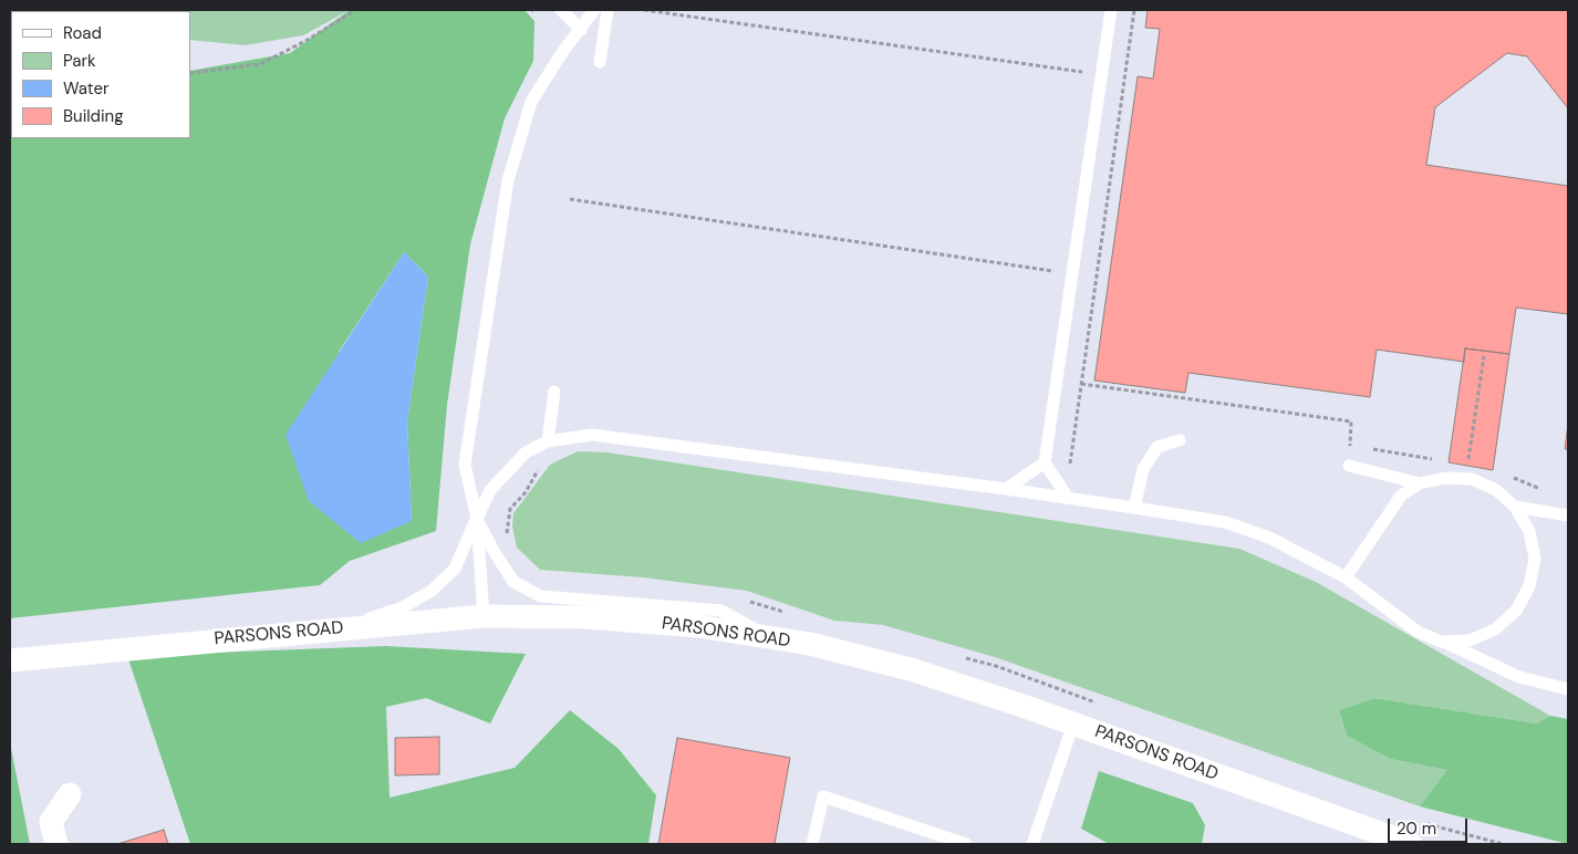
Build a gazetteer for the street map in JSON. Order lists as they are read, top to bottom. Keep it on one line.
{"streets":{"street":["PARSONS ROAD"]},"legend":["Road","Park","Water","Building"],"scale_bar":"20 m"}
